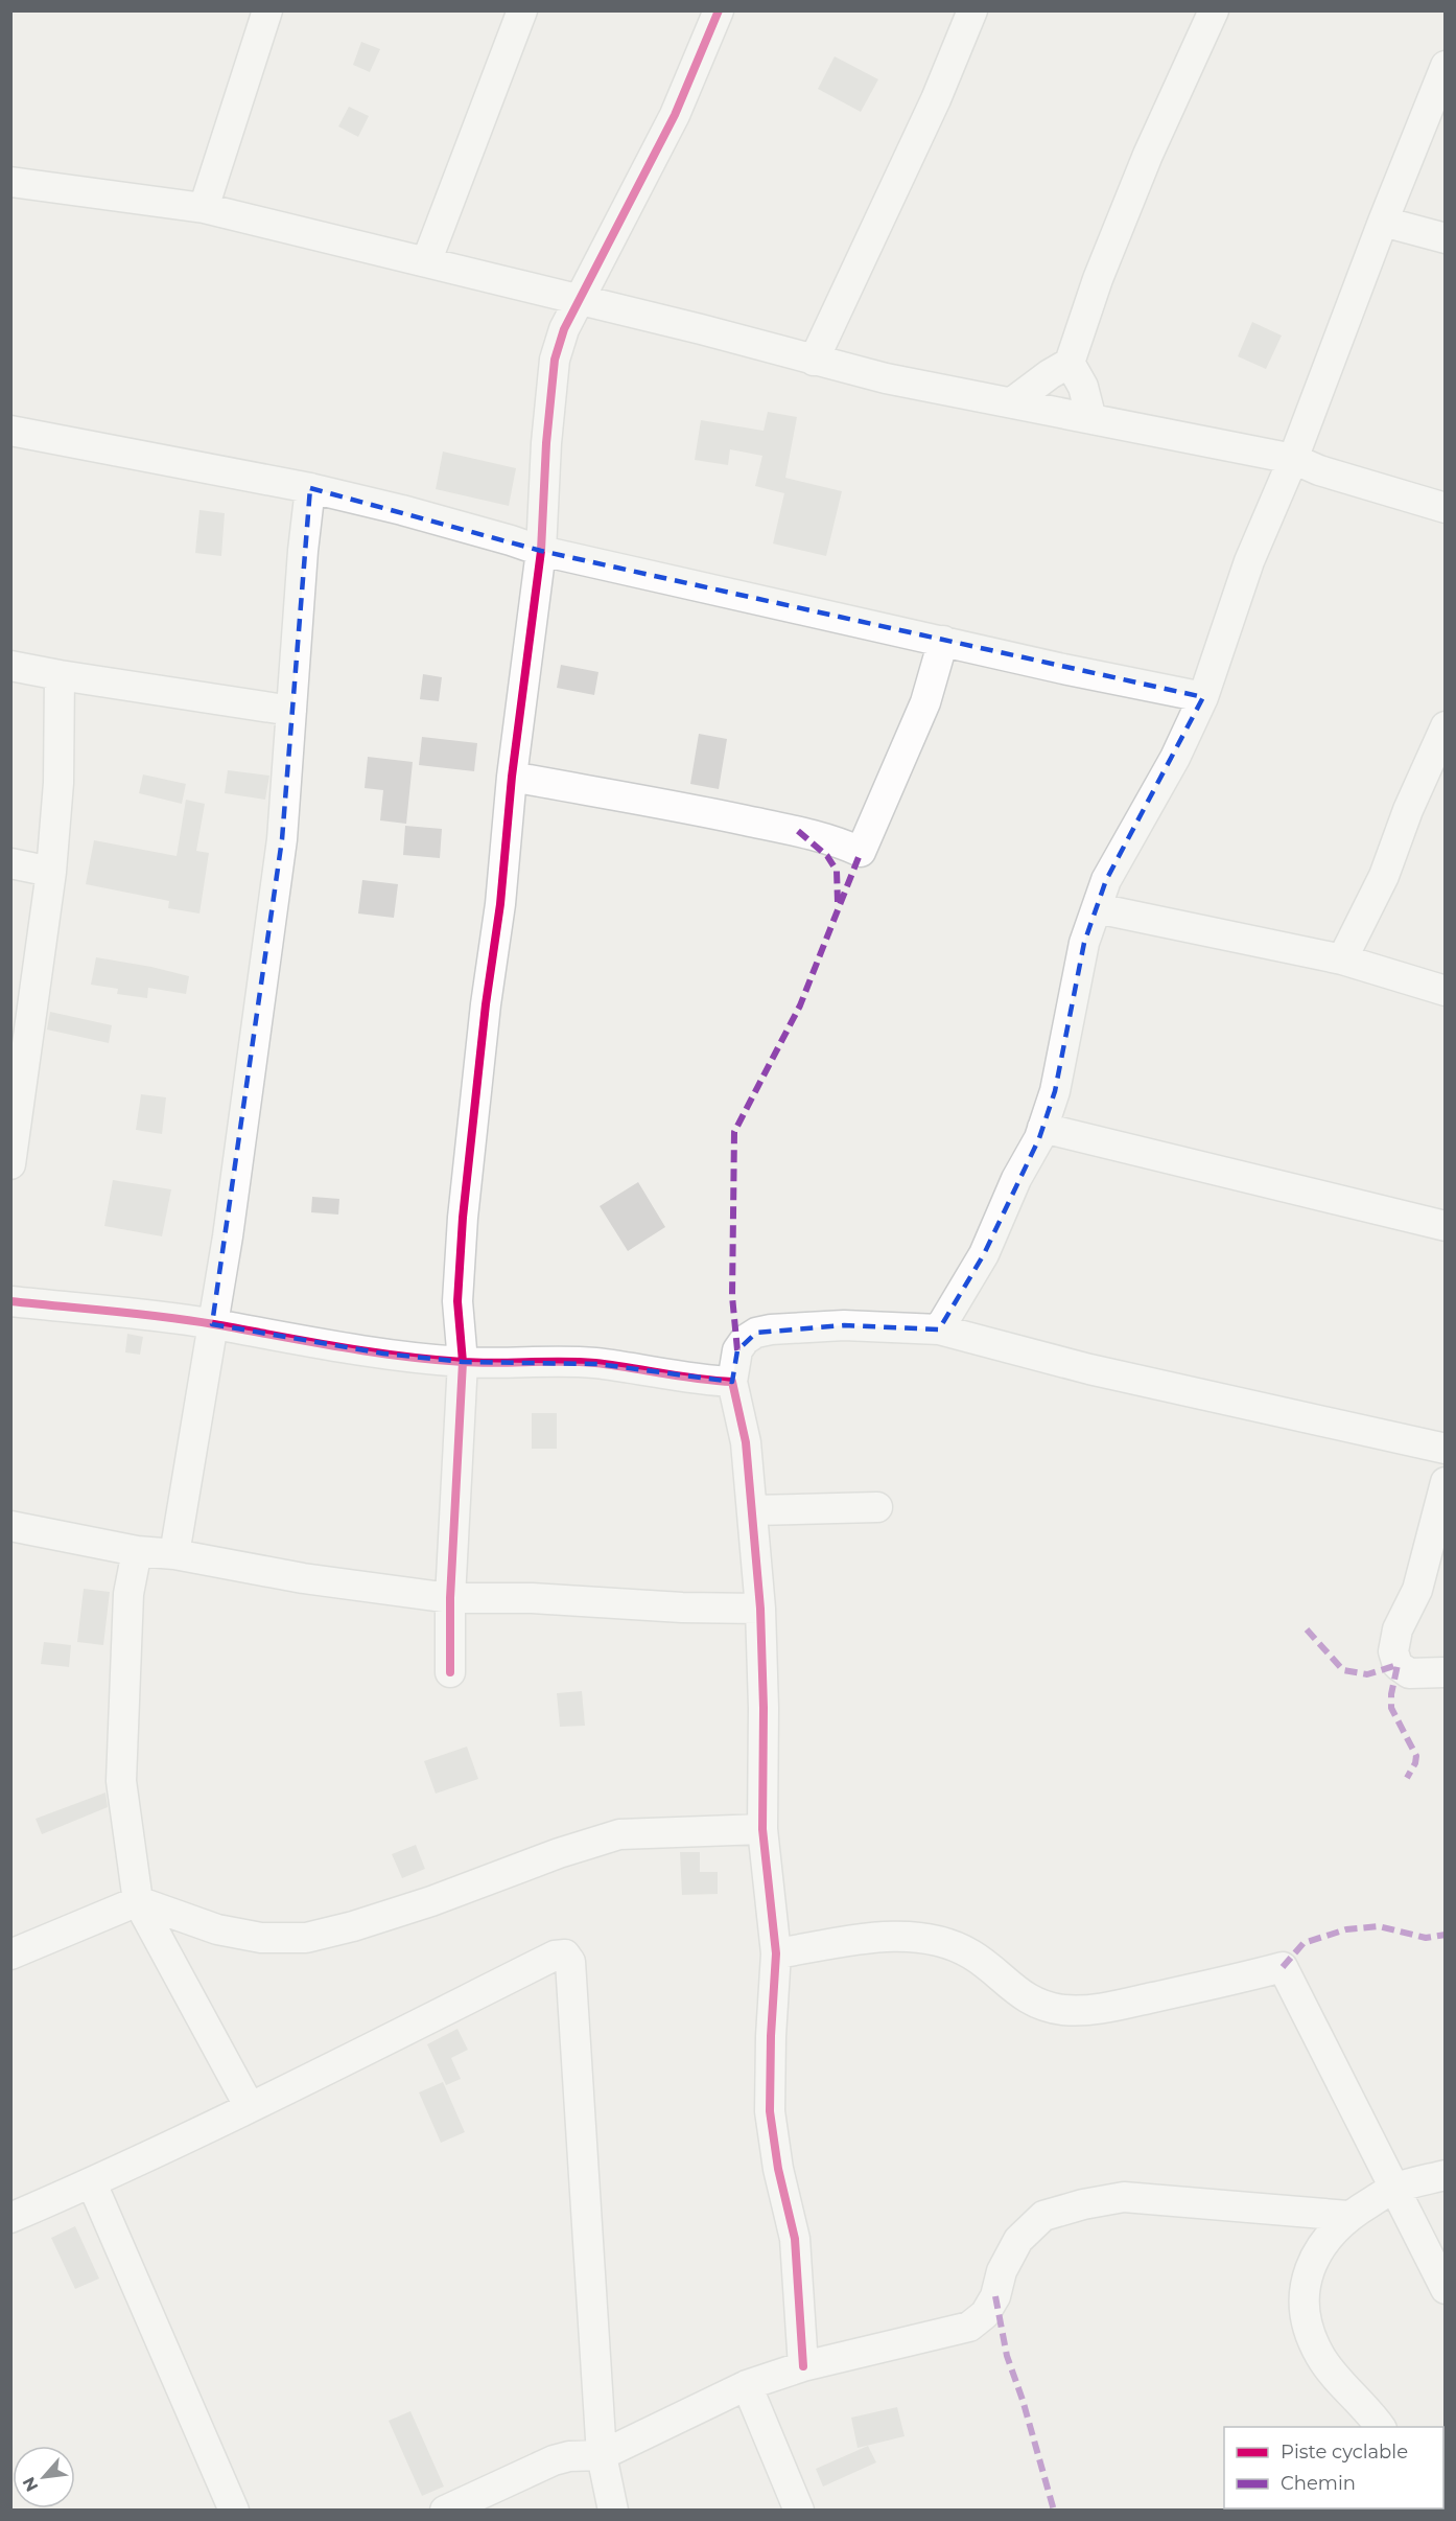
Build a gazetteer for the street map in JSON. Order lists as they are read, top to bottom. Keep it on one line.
{"legend":["Piste cyclable","Chemin"],"north":"bottom left"}
